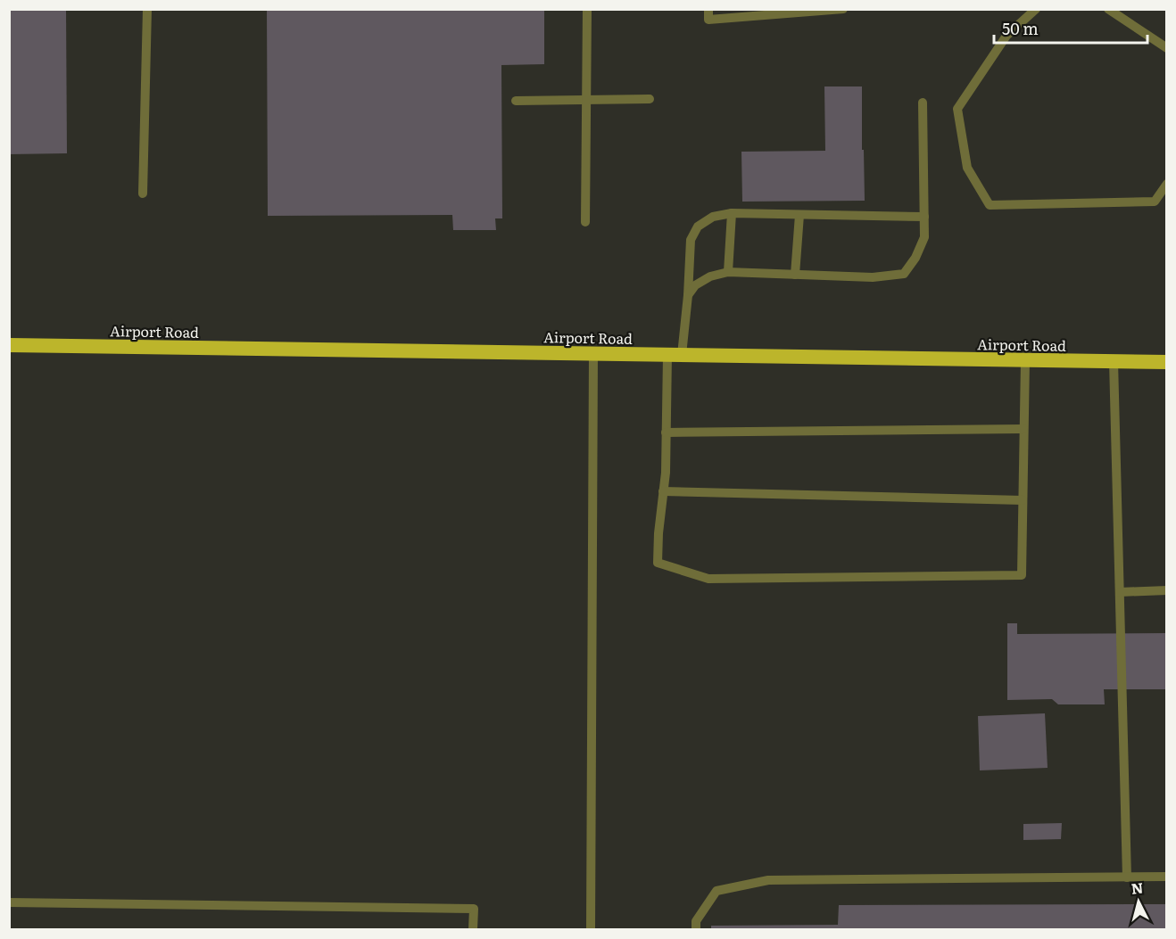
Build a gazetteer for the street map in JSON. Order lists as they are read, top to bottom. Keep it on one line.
{"streets":{"highway":["Airport Road"]},"scale_bar":"50 m","north":"top"}
